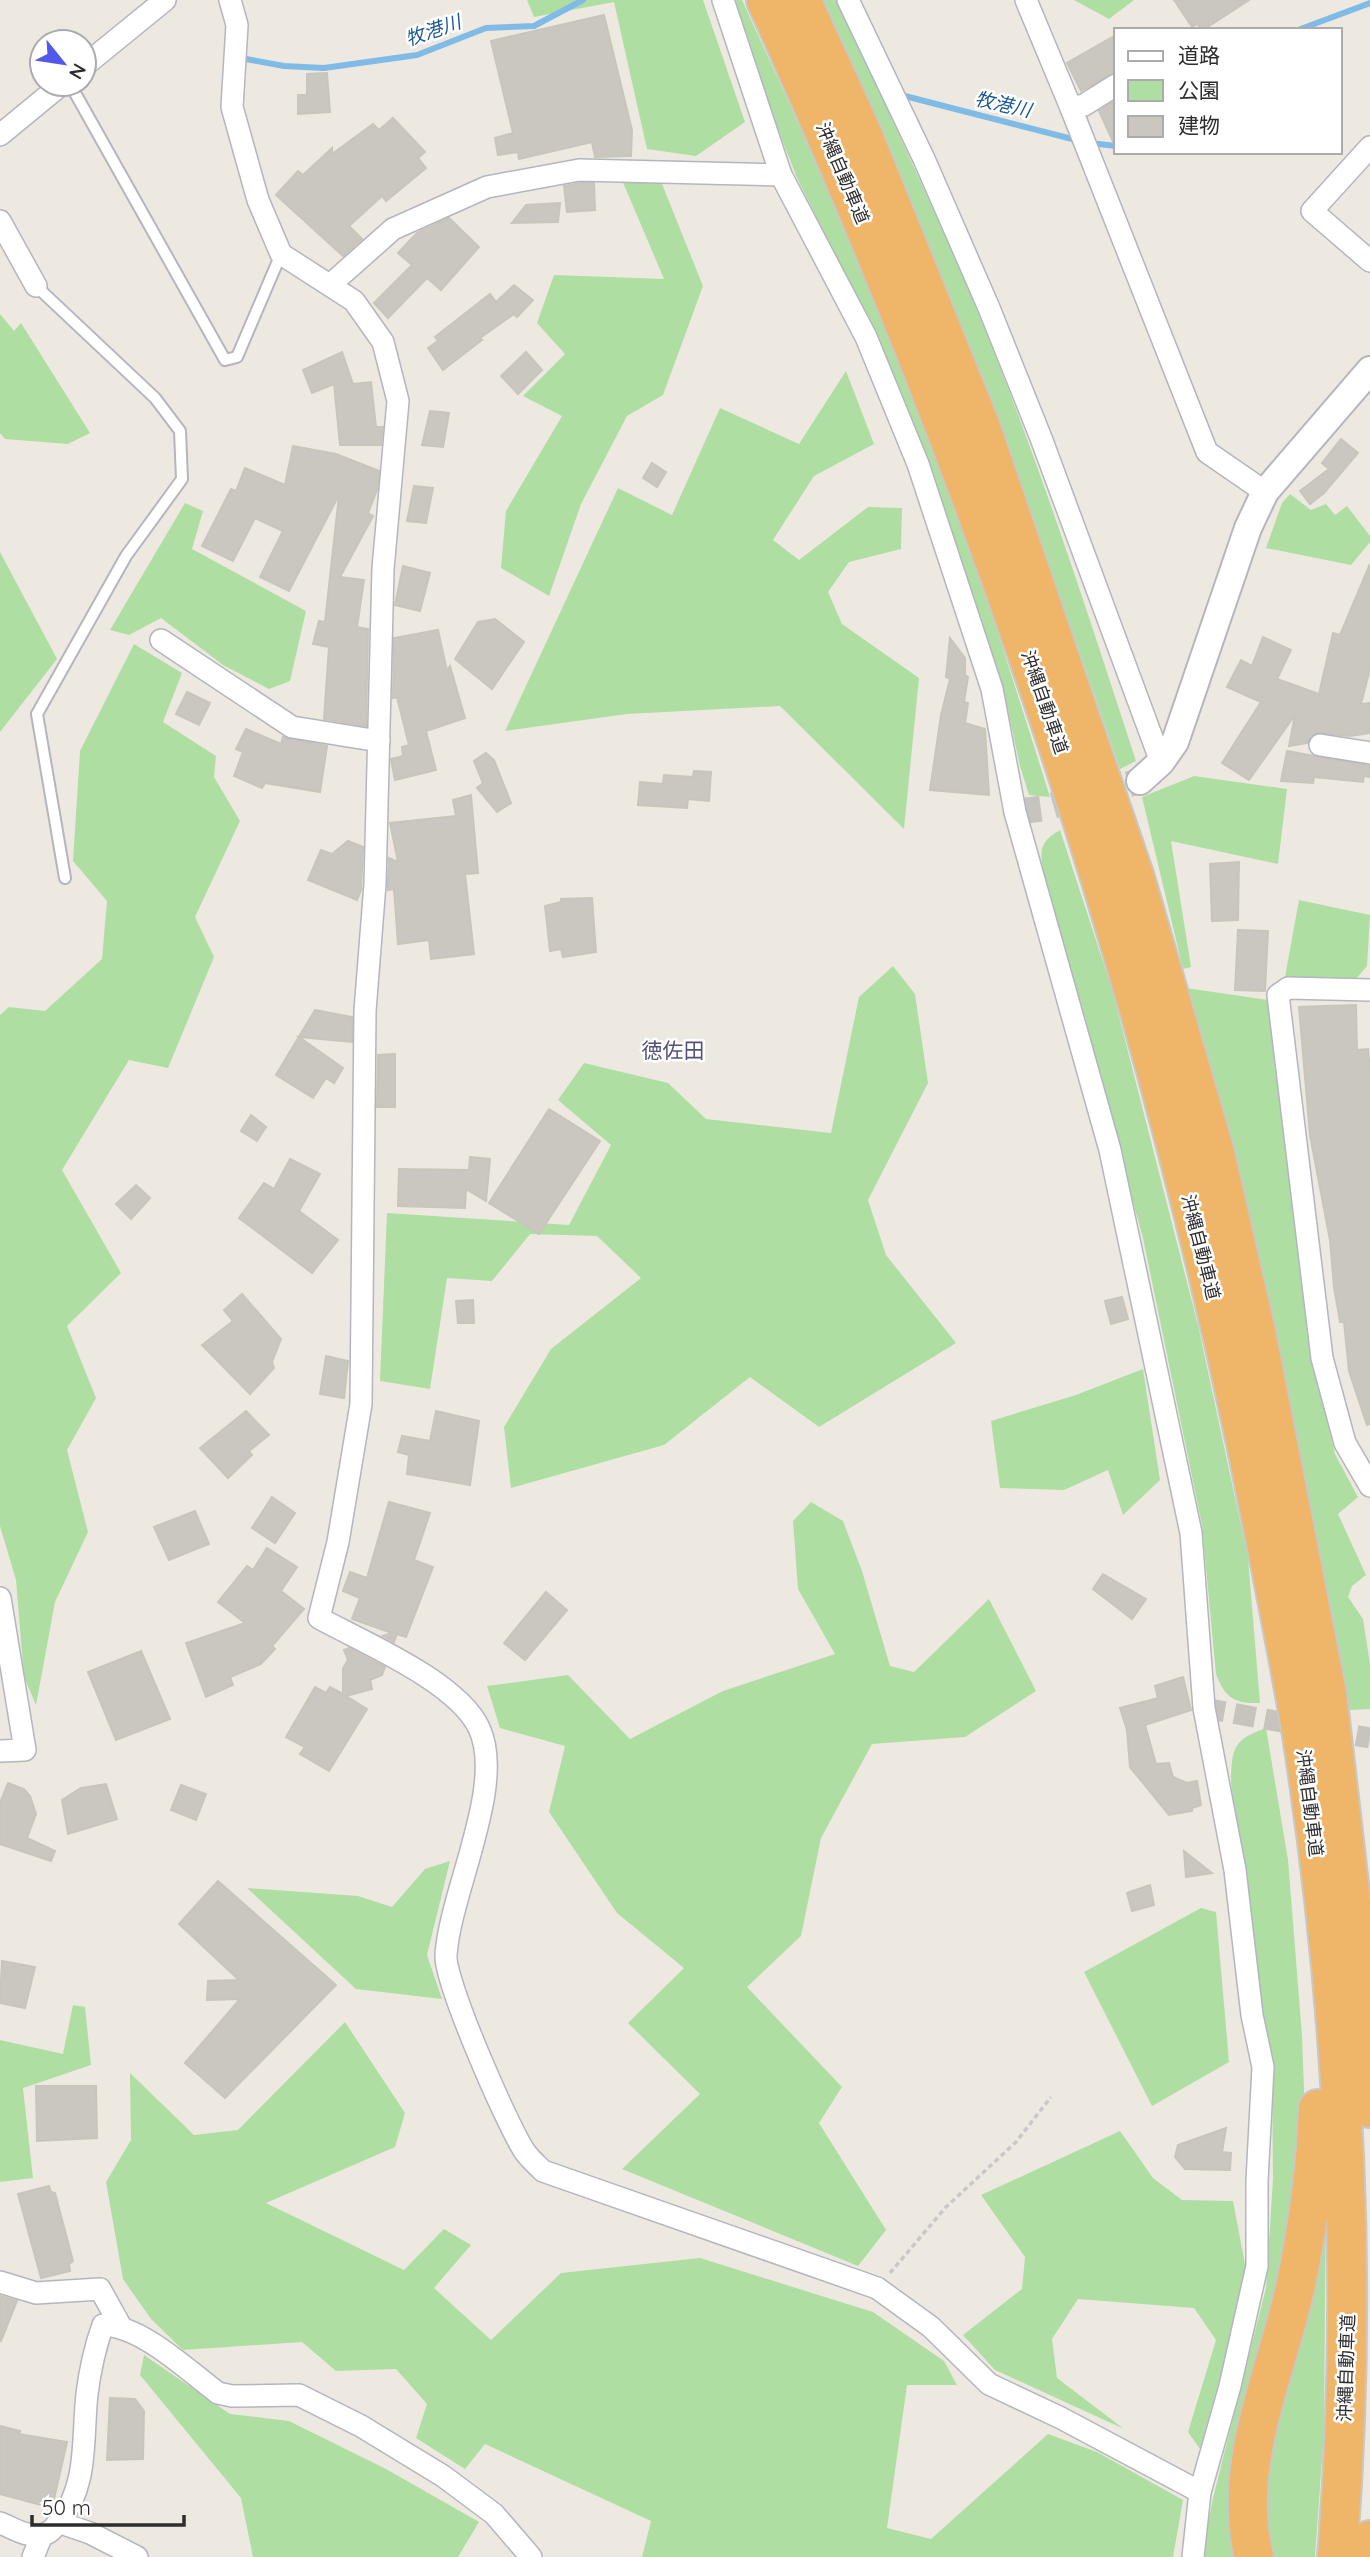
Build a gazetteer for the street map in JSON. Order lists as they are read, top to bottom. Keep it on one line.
{"streets":{"highway":["沖縄自動車道"]},"districts":["徳佐田"],"water":["牧港川"],"legend":["道路","公園","建物"],"scale_bar":"50 m","north":"bottom right"}
